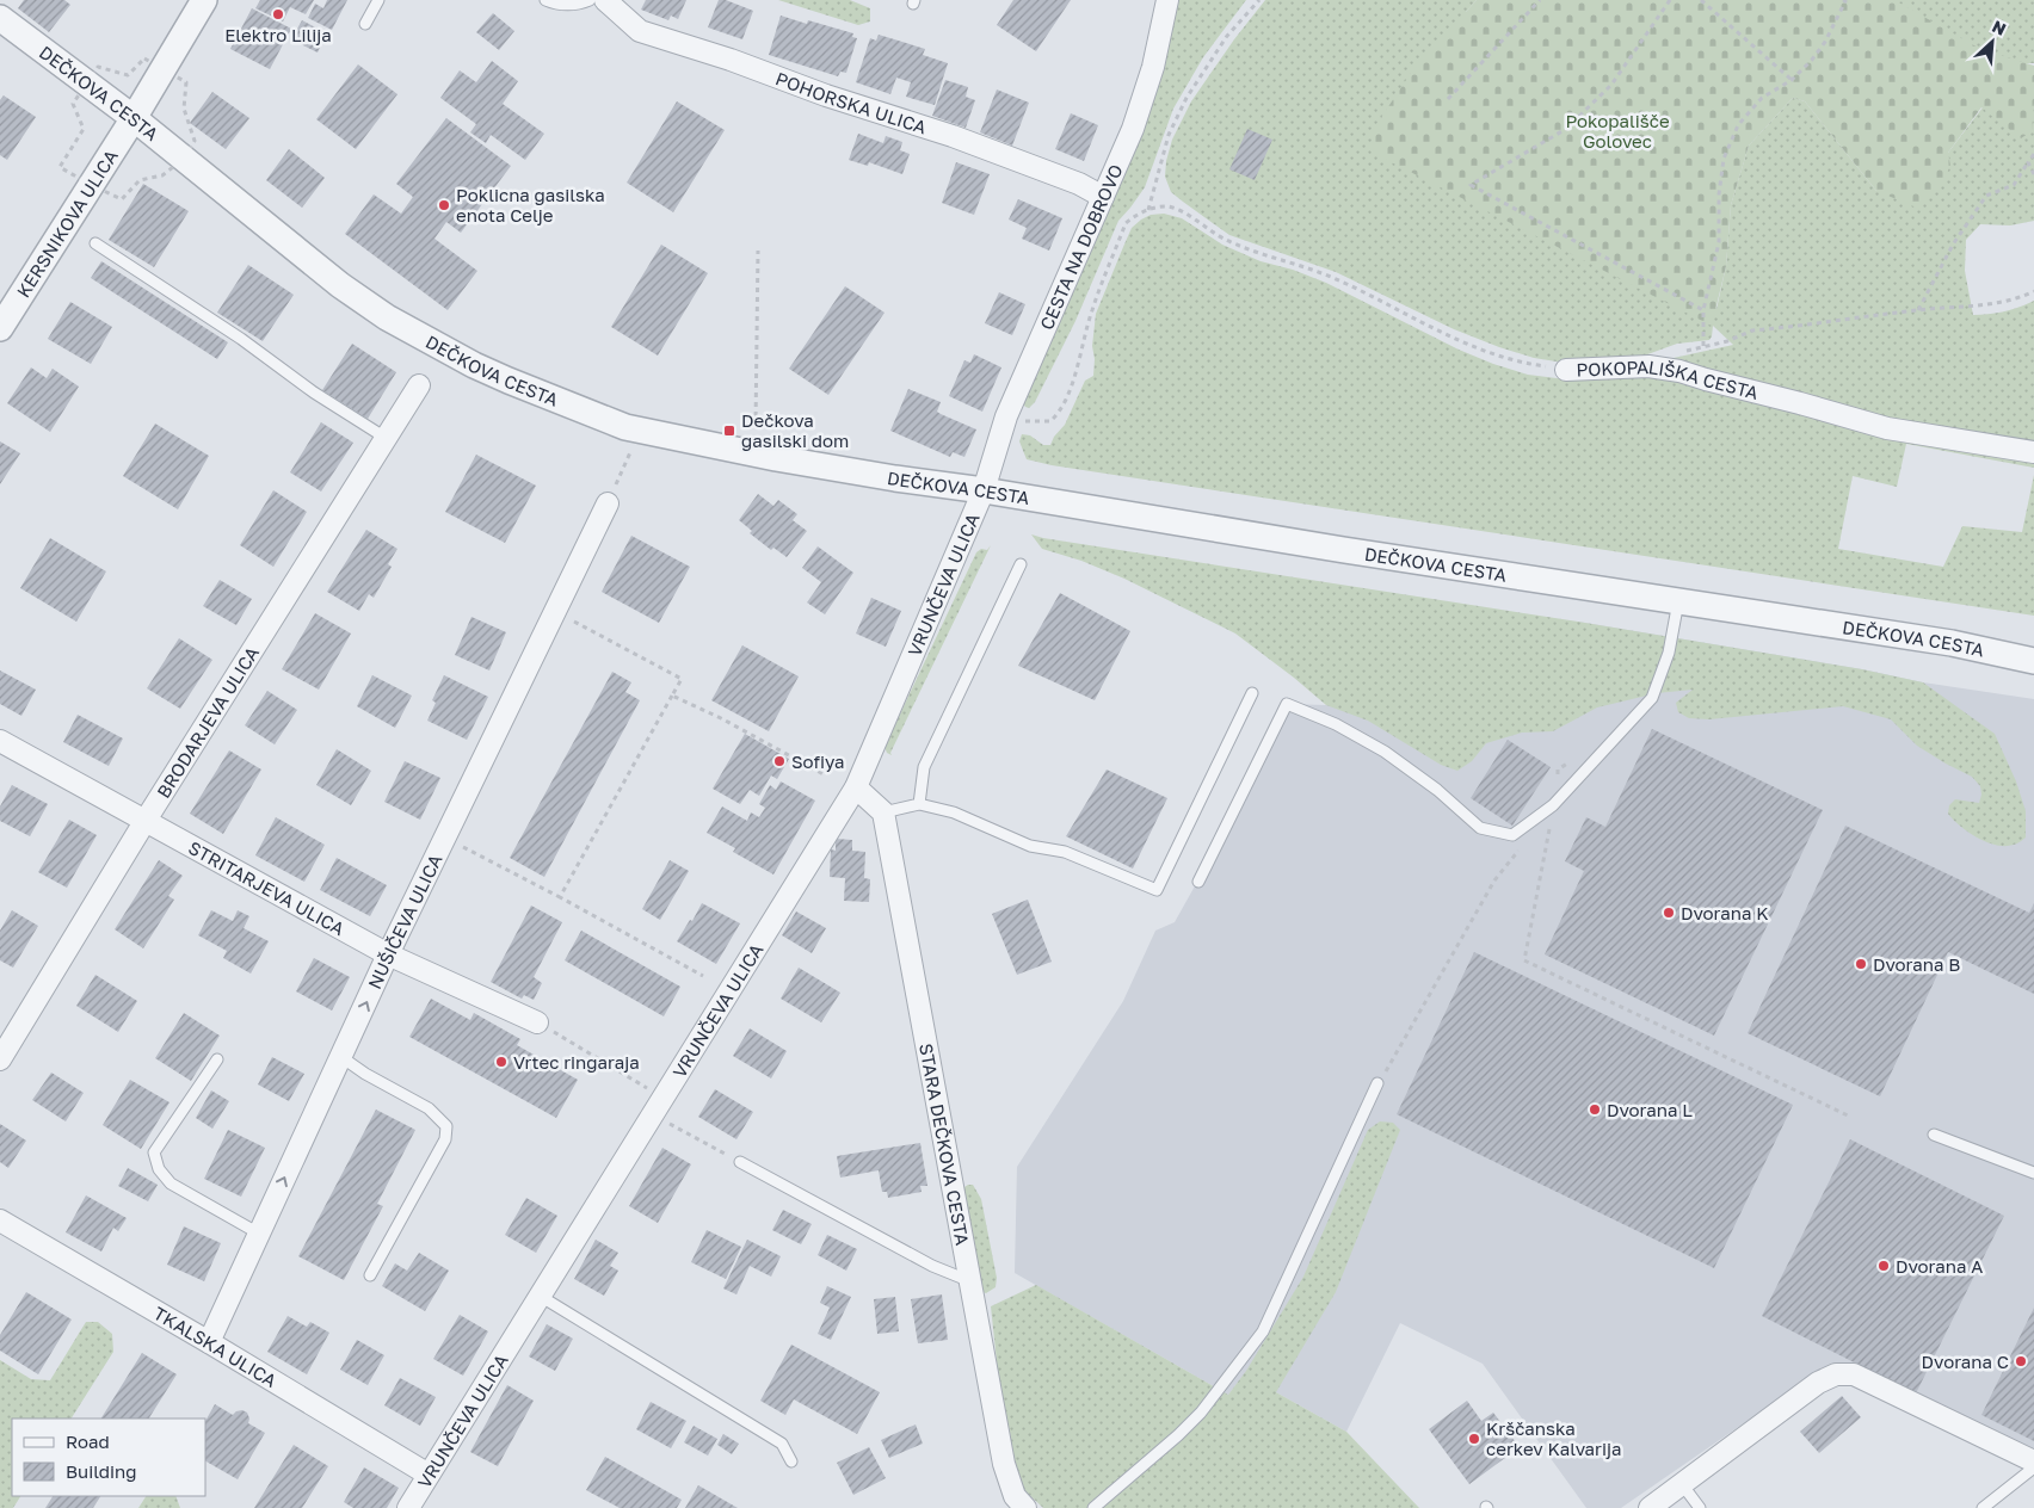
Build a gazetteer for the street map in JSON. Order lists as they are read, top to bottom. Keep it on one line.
{"streets":{"street":["DEČKOVA CESTA","POHORSKA ULICA","KERSNIKOVA ULICA","CESTA NA DOBROVO","POKOPALIŠKA CESTA","VRUNČEVA ULICA","BRODARJEVA ULICA","STRITARJEVA ULICA","NUŠIČEVA ULICA","STARA DEČKOVA CESTA","TKALSKA ULICA"]},"crossings":[["DEČKOVA CESTA","KERSNIKOVA ULICA"],["DEČKOVA CESTA","CESTA NA DOBROVO"],["DEČKOVA CESTA","VRUNČEVA ULICA"],["POHORSKA ULICA","CESTA NA DOBROVO"],["CESTA NA DOBROVO","VRUNČEVA ULICA"],["VRUNČEVA ULICA","TKALSKA ULICA"],["BRODARJEVA ULICA","STRITARJEVA ULICA"],["STRITARJEVA ULICA","NUŠIČEVA ULICA"],["NUŠIČEVA ULICA","TKALSKA ULICA"]],"parks":["Pokopališče Golovec"],"places":{"other":["Elektro Lilija","Poklicna gasilska enota Celje","Sofiya","Dvorana K","Dvorana B","Vrtec ringaraja","Dvorana L","Dvorana A","Dvorana C","Krščanska cerkev Kalvarija"],"transit":["Dečkova gasilski dom"]},"legend":["Road","Building"],"north":"top right"}
